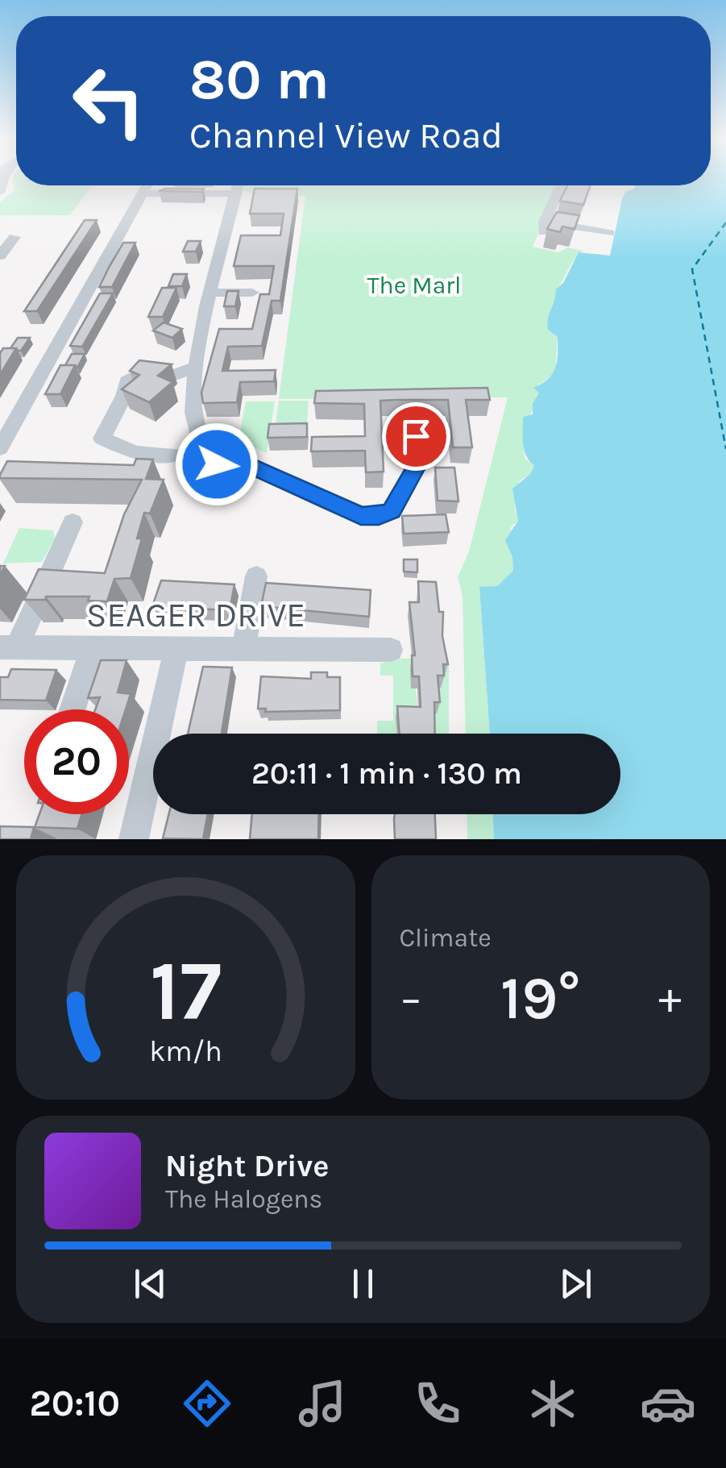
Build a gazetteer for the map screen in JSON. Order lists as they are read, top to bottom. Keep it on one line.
{"streets":{"street":["SEAGER DRIVE"]},"parks":["The Marl"],"page":{"turn":["80 m","Channel View Road"],"limit":"20","trip":"20:11 · 1 min · 130 m","tile":"Climate","heat":["−","19°","+"],"song":["Night Drive","The Halogens"],"tabs":"20:10","gauge":["17","km/h"]}}
